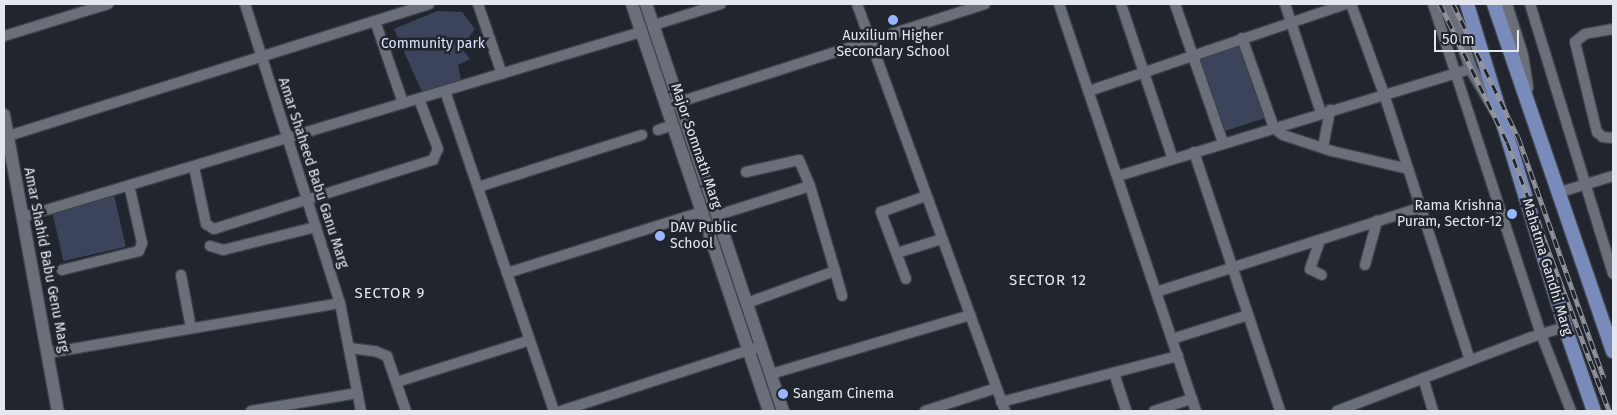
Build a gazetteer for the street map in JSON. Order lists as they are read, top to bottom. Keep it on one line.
{"streets":{"main road":["Mahatma Gandhi Marg"],"street":["Major Somnath Marg","Amar Shaheed Babu Ganu Marg","Amar Shahid Babu Genu Marg"]},"districts":["SECTOR 12","SECTOR 9"],"parks":["Community park"],"places":["Auxilium Higher Secondary School","Rama Krishna Puram, Sector-12","DAV Public School","Sangam Cinema"],"scale_bar":"50 m"}
